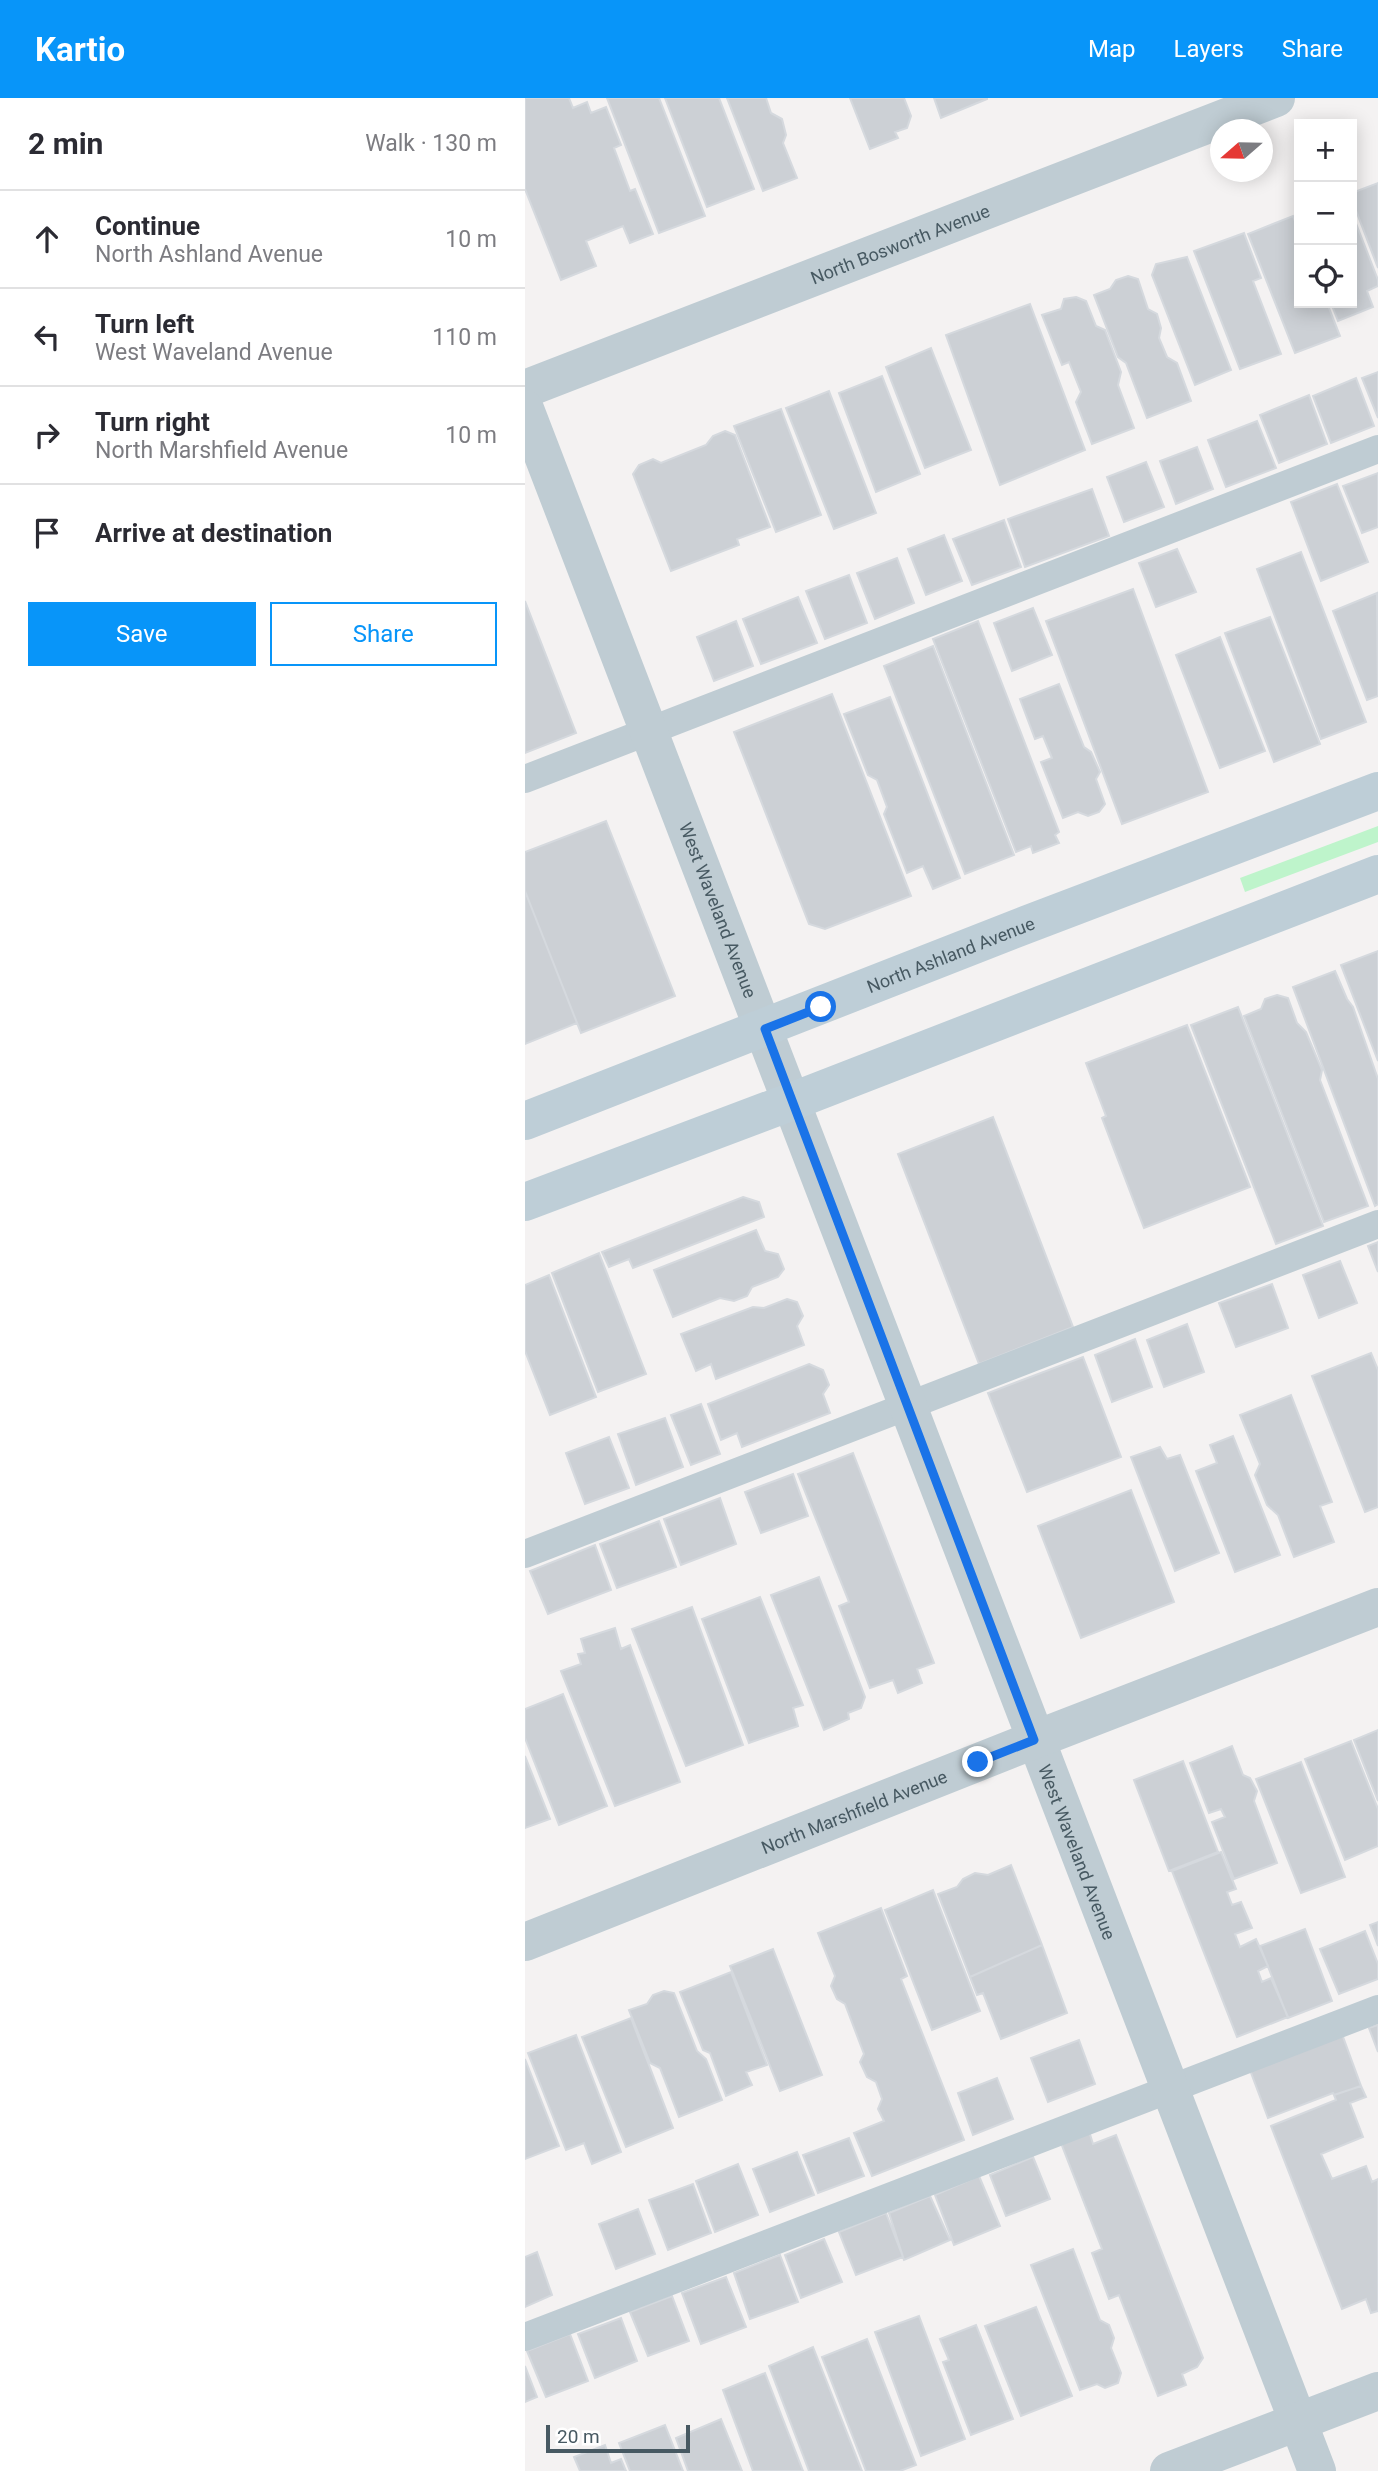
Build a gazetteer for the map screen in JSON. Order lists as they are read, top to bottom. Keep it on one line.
{"streets":{"main road":["North Ashland Avenue"],"street":["North Bosworth Avenue","West Waveland Avenue","North Marshfield Avenue"]},"crossings":[["West Waveland Avenue","North Ashland Avenue"],["West Waveland Avenue","North Marshfield Avenue"]],"scale_bar":"20 m","north":"left","page":{"header":"Kartio","nav":["Map","Layers","Share"],"heading":["2 min","Walk · 130 m"],"map_buttons":["+","−"],"list":[["Continue","North Ashland Avenue","10 m"],["Turn left","West Waveland Avenue","110 m"],["Turn right","North Marshfield Avenue","10 m"],"Arrive at destination"],"buttons":["Save","Share"],"scale":"20 m"}}
